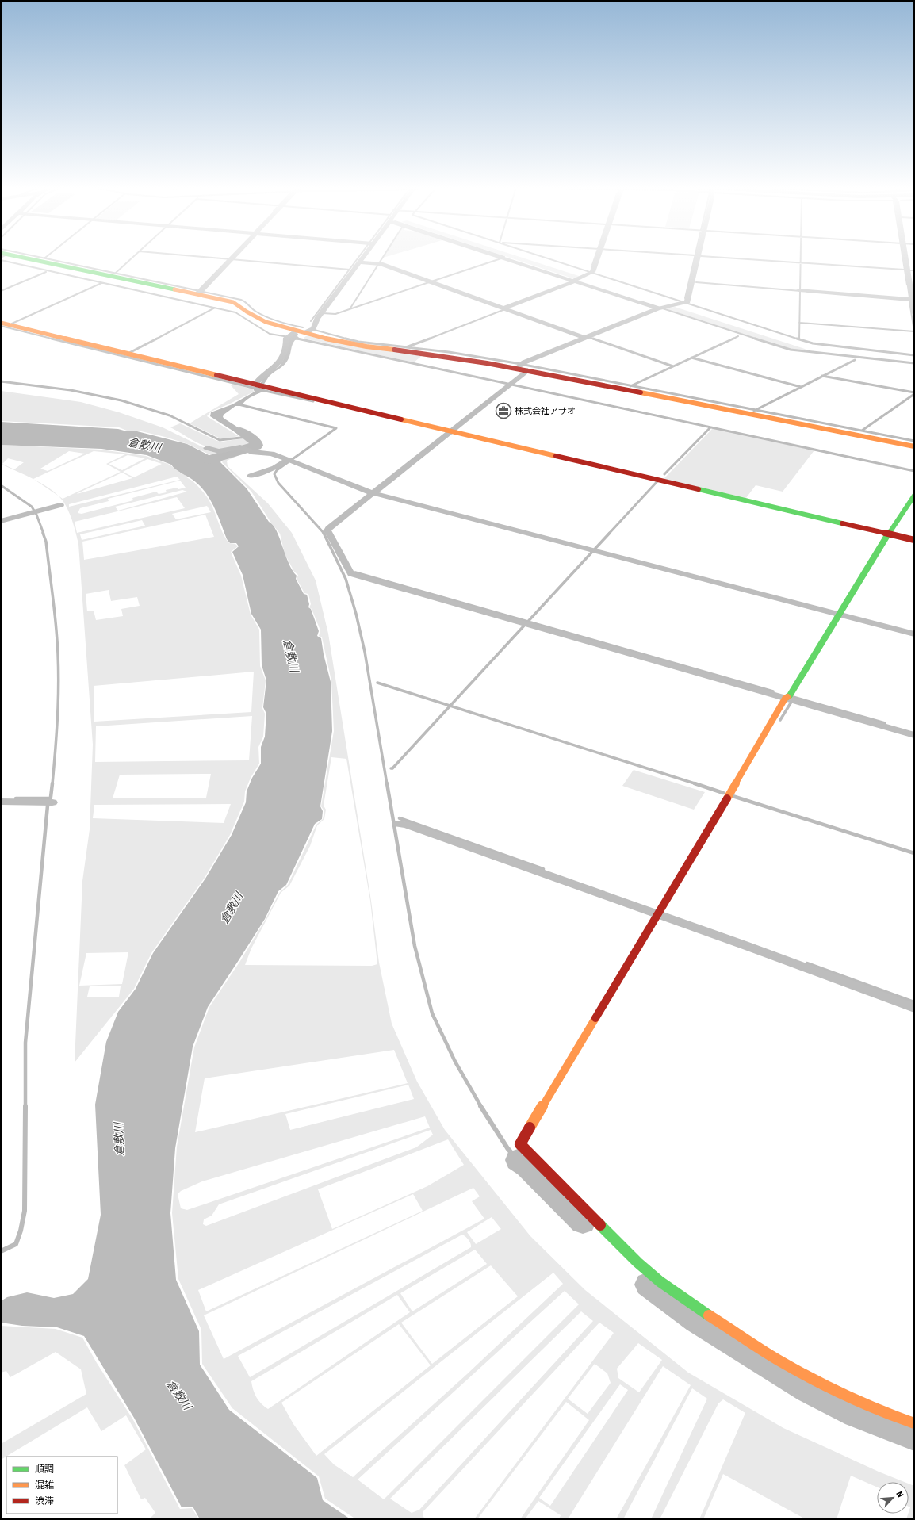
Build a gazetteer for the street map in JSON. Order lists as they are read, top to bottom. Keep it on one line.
{"water":["倉敷川"],"places":{"office":["株式会社アサオ"]},"legend":["順調","混雑","渋滞"],"north":"top right"}
